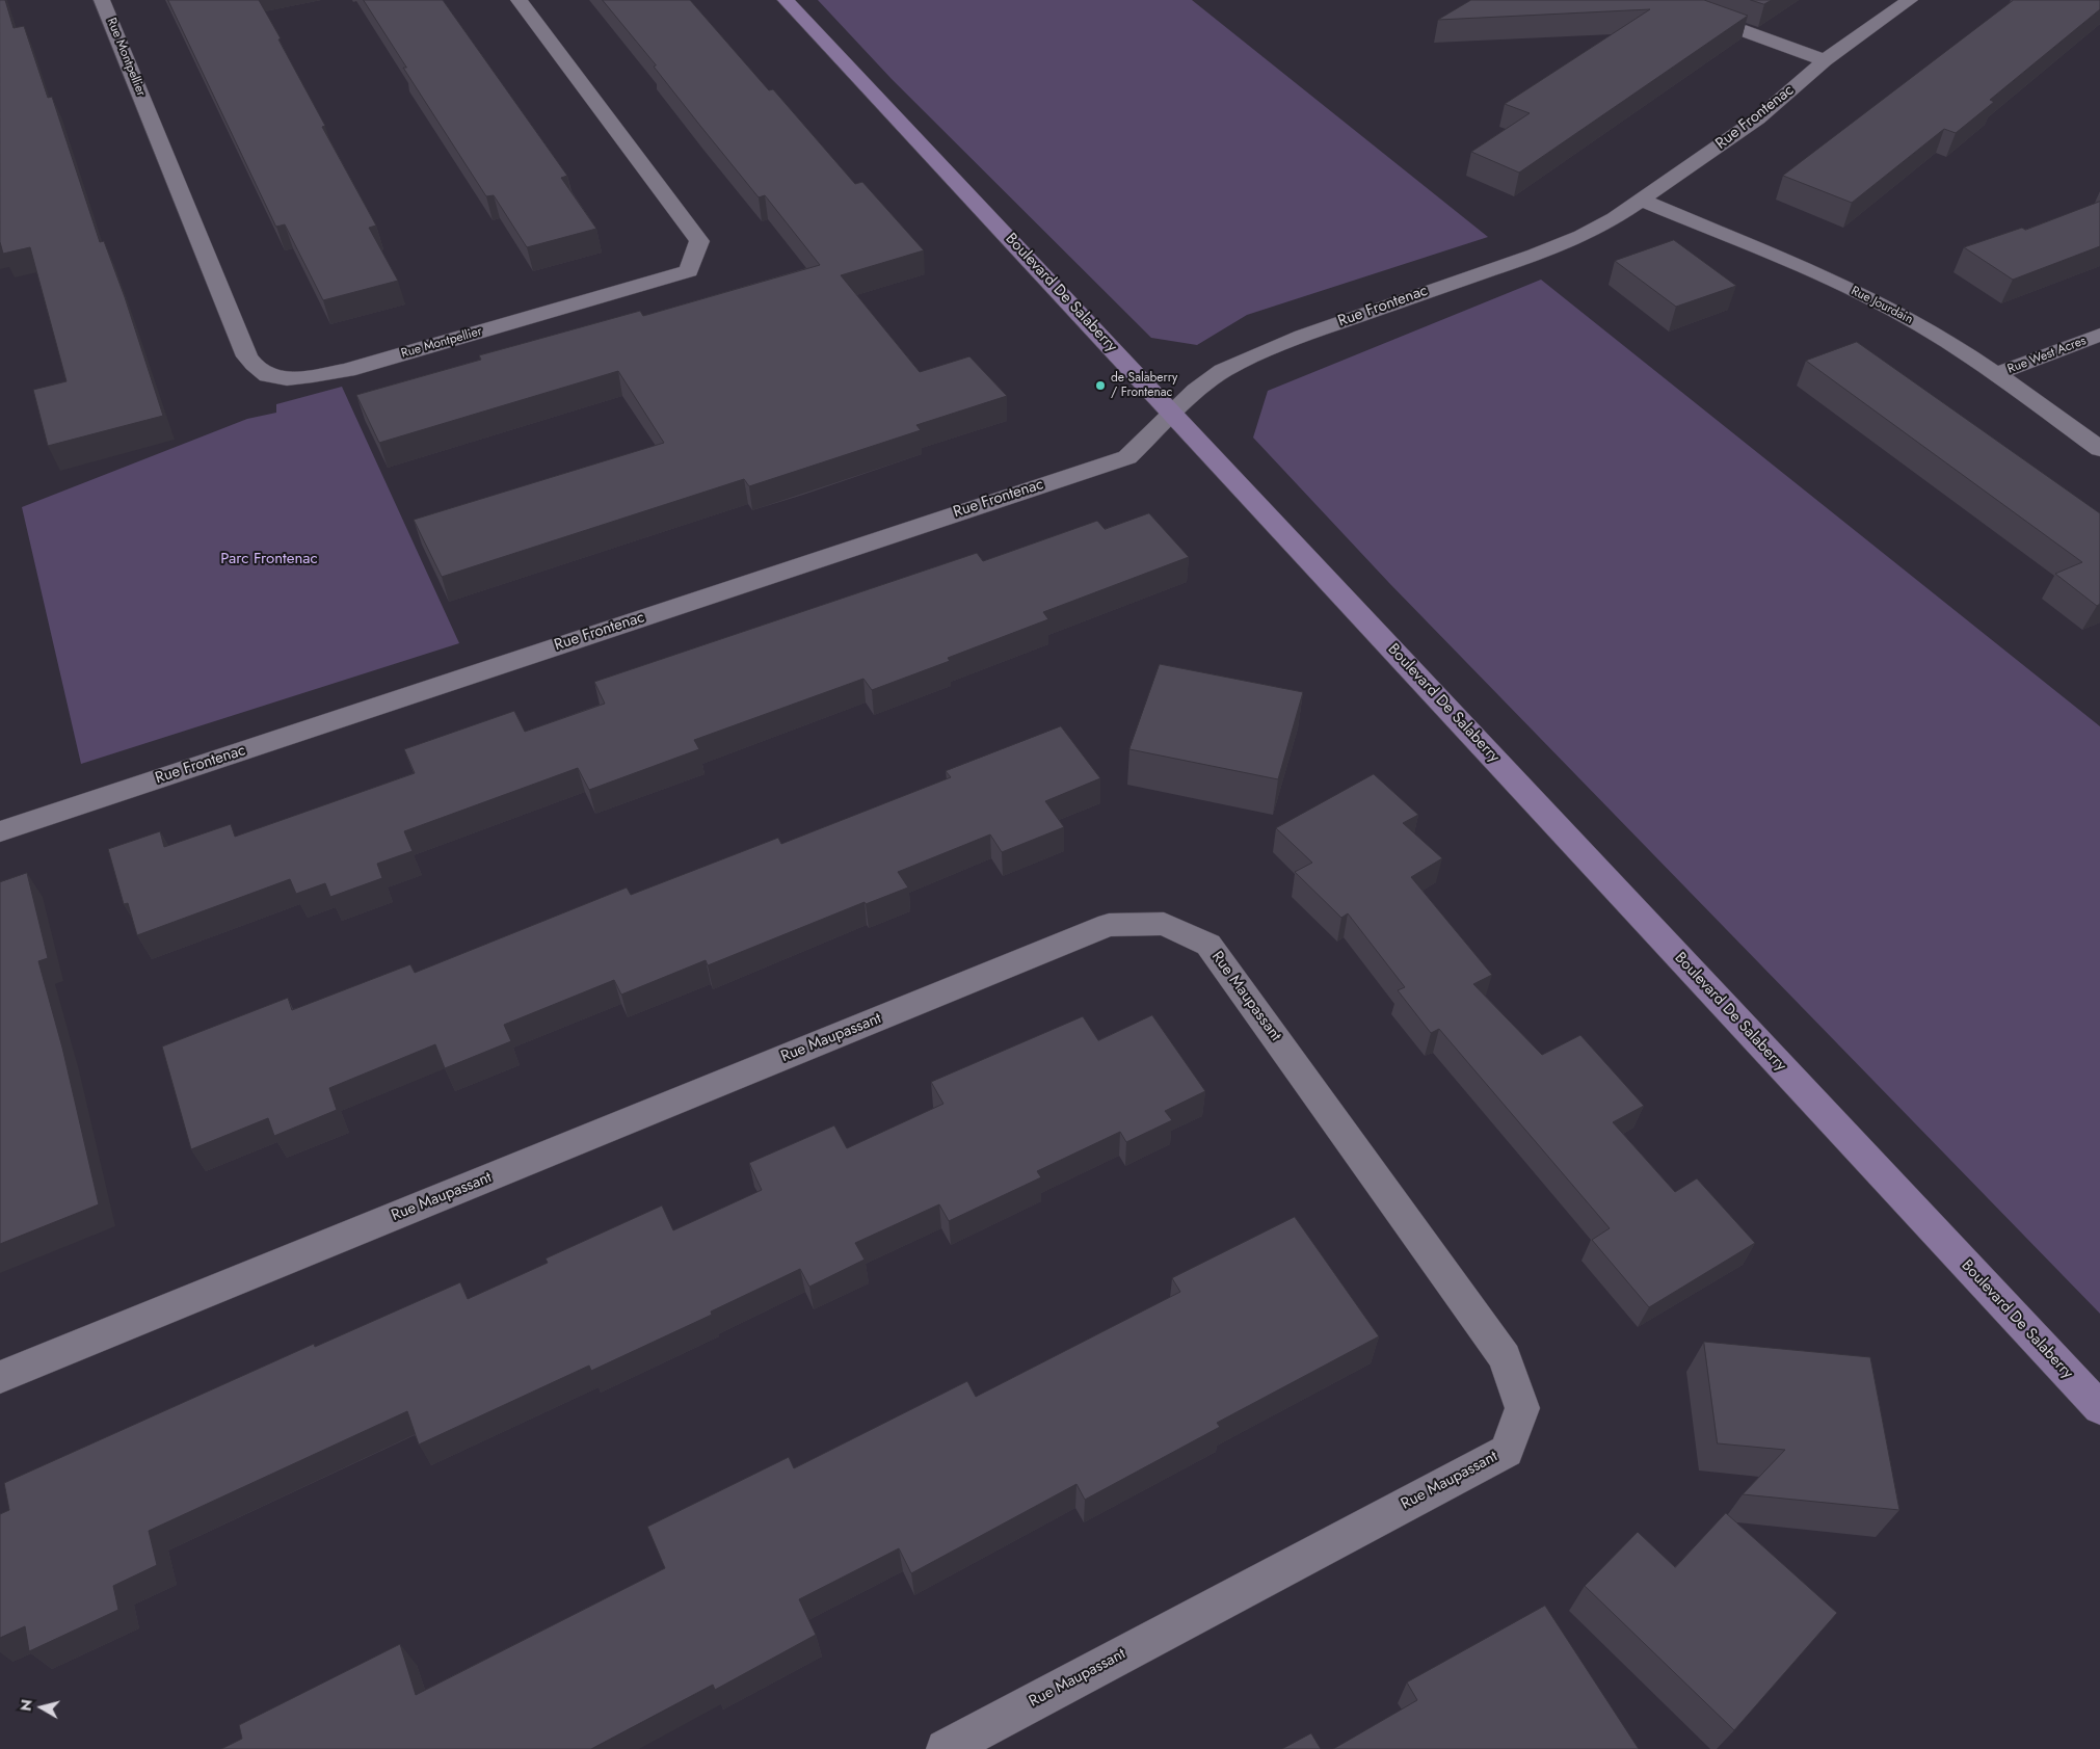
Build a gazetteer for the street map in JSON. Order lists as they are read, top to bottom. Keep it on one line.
{"streets":{"street":["Rue Montpellier","Rue Frontenac","Boulevard De Salaberry","Rue Jourdain","Rue West Acres","Rue Maupassant"]},"crossings":[["Rue Frontenac","Boulevard De Salaberry"],["Rue Frontenac","Rue Jourdain"],["Rue Jourdain","Rue West Acres"]],"parks":["Parc Frontenac"],"places":["de Salaberry / Frontenac"],"north":"left"}
